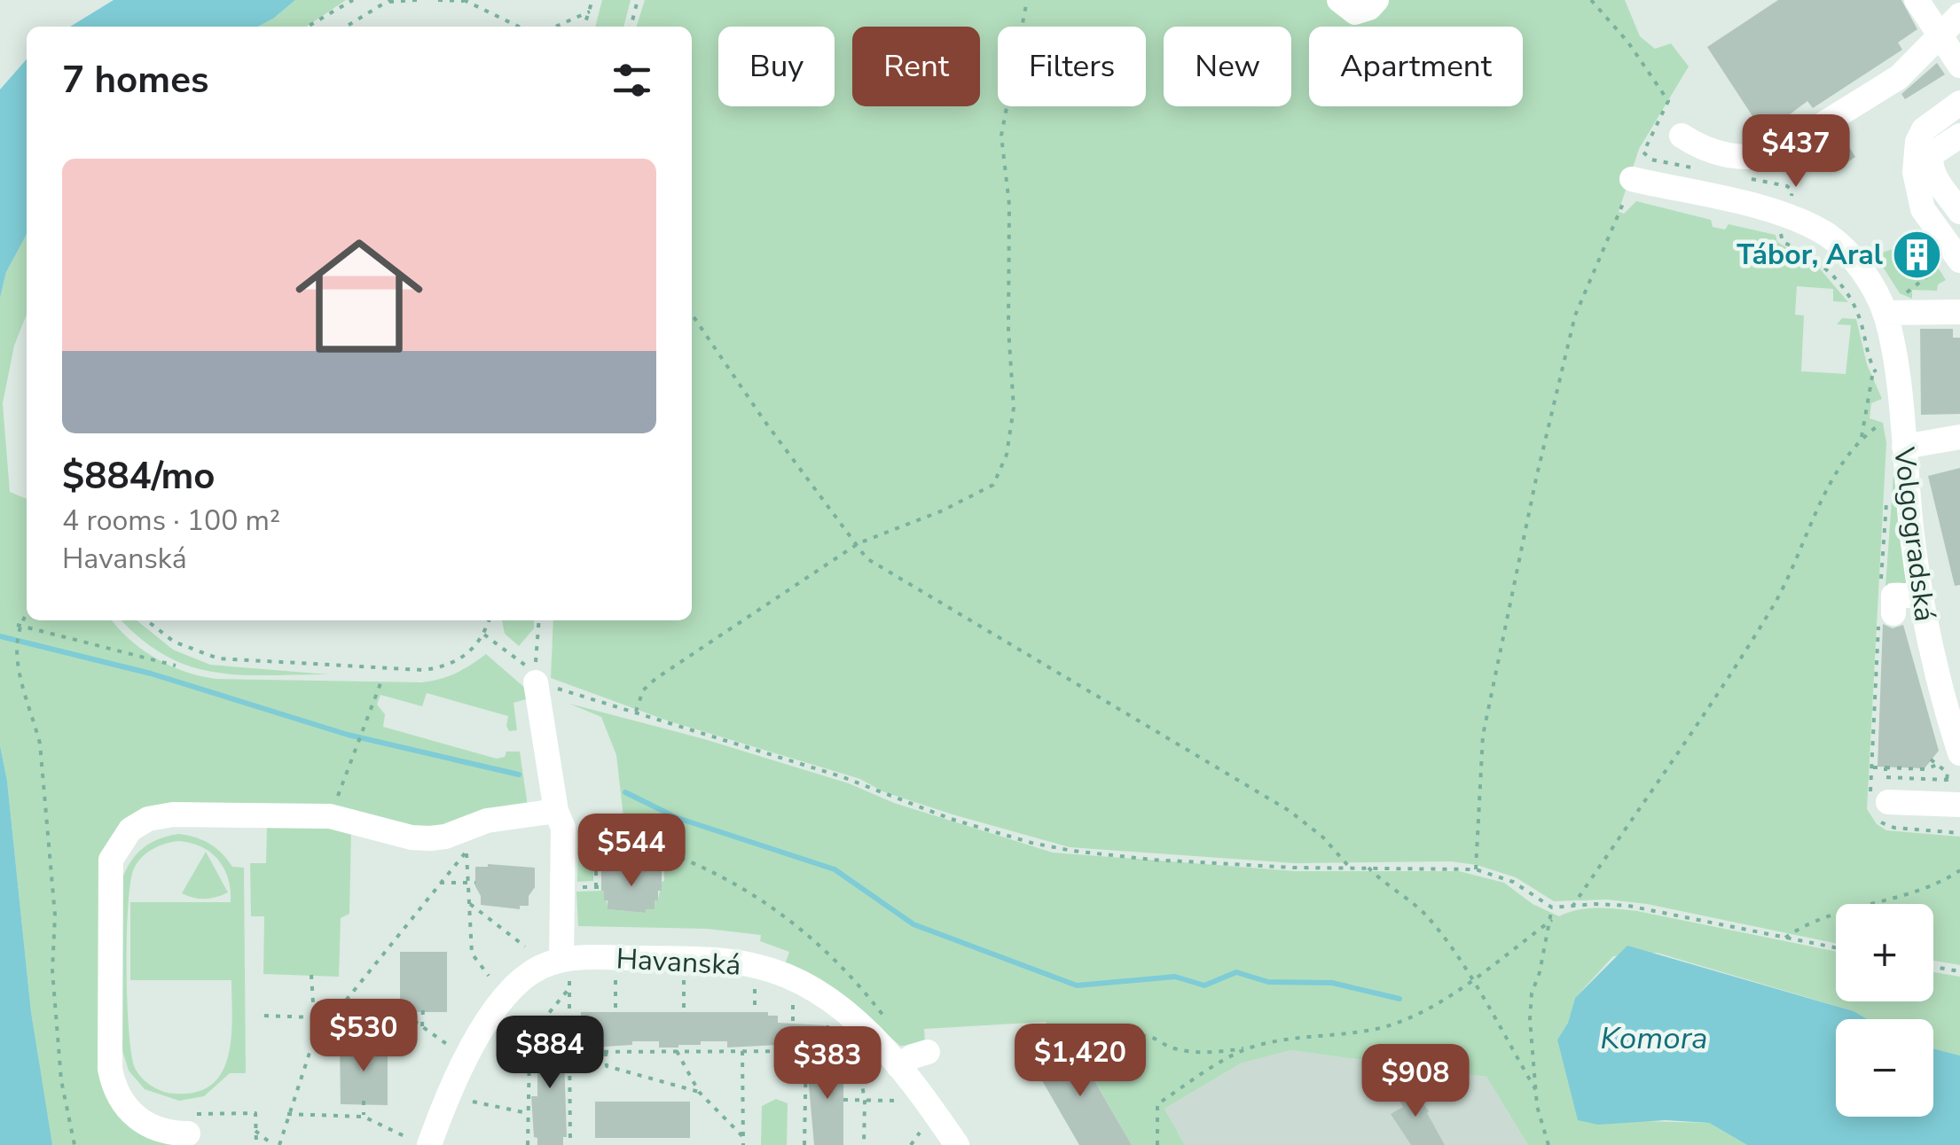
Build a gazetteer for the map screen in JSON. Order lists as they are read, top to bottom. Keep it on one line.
{"streets":{"street":["Volgogradská","Havanská"]},"water":["Komora"],"places":{"building":["Tábor, Aral"]},"page":{"chip":["Buy","Rent","Filters","New","Apartment"],"heading":"7 homes","price":["$437","$544","$530","$884","$1,420","$383","$908"],"list":[{"name":"$884/mo","note":"4 rooms · 100 m² · Havanská"}],"map_buttons":["+","−"]}}
